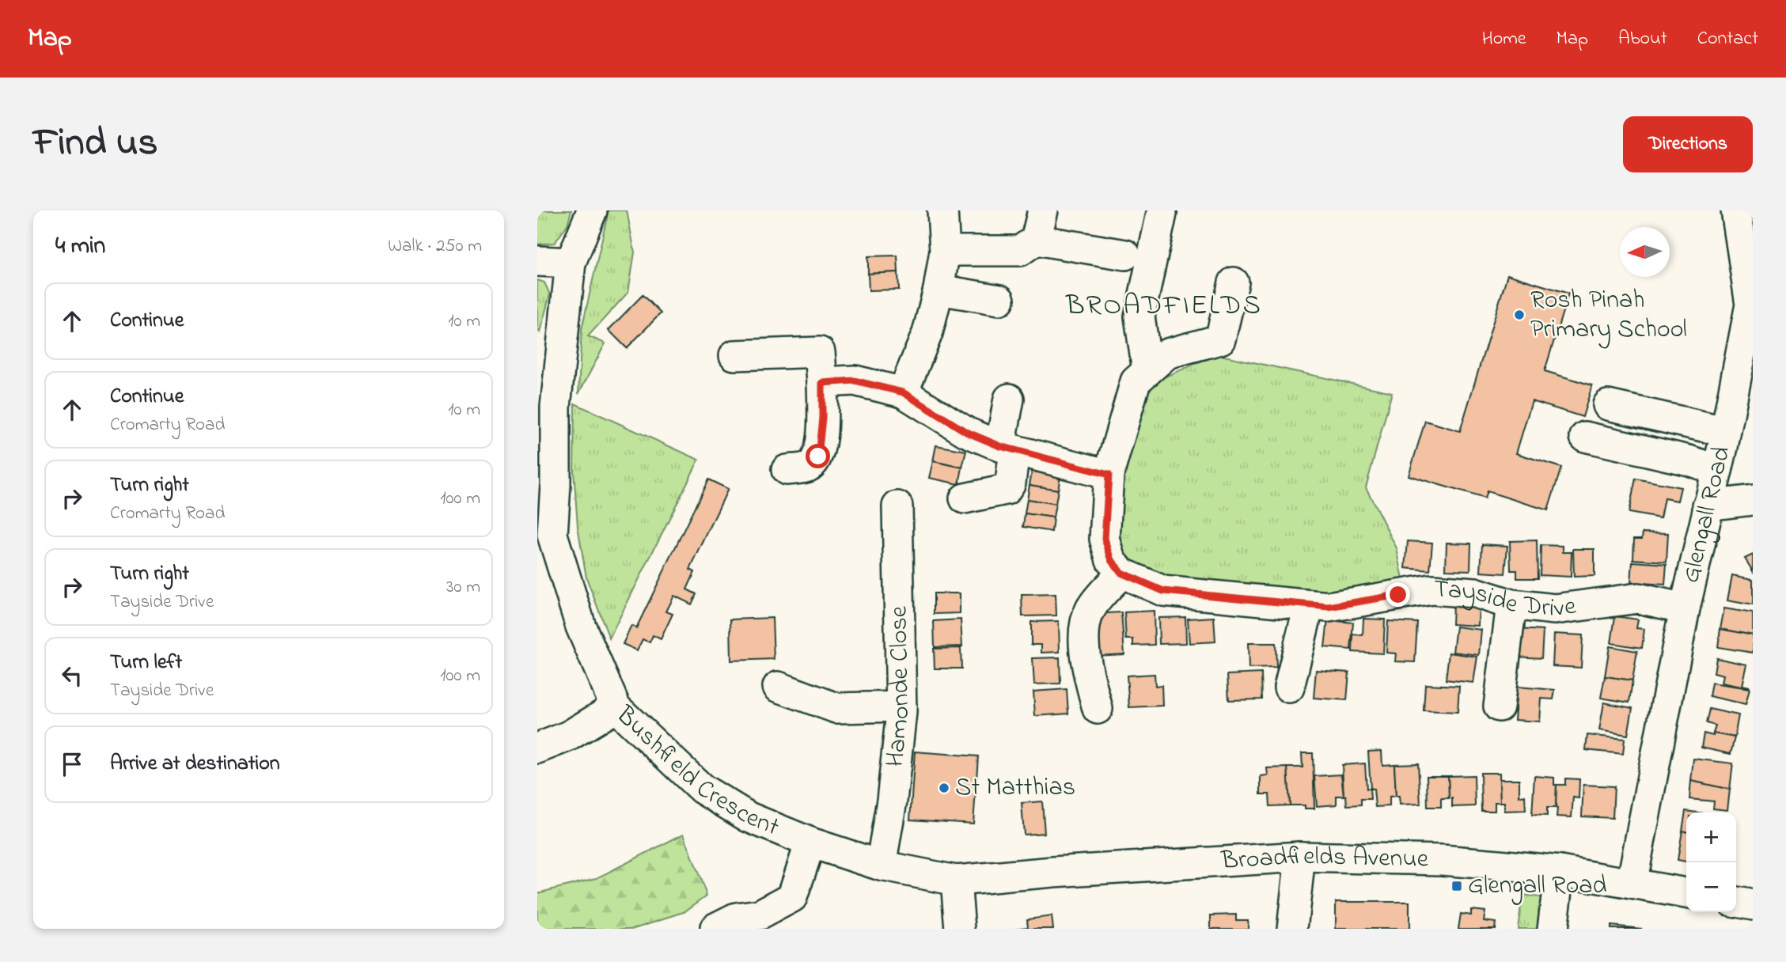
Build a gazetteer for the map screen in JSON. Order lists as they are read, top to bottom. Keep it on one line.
{"streets":{"street":["Glengall Road","Tayside Drive","Hamonde Close","Bushfield Crescent","Broadfields Avenue"]},"crossings":[["Glengall Road","Tayside Drive"],["Glengall Road","Broadfields Avenue"],["Hamonde Close","Bushfield Crescent"],["Bushfield Crescent","Broadfields Avenue"]],"districts":["BROADFIELDS"],"places":{"other":["Rosh Pinah Primary School","St Matthias"],"transit":["Glengall Road"]},"north":"left","page":{"header":"Map","nav":["Home","Map","About","Contact"],"title":"Find us","buttons":"Directions","heading":["4 min","Walk · 250 m"],"list":[["Continue","10 m"],["Continue","Cromarty Road","10 m"],["Turn right","Cromarty Road","100 m"],["Turn right","Tayside Drive","30 m"],["Turn left","Tayside Drive","100 m"],"Arrive at destination"],"map_buttons":["+","−"]}}
